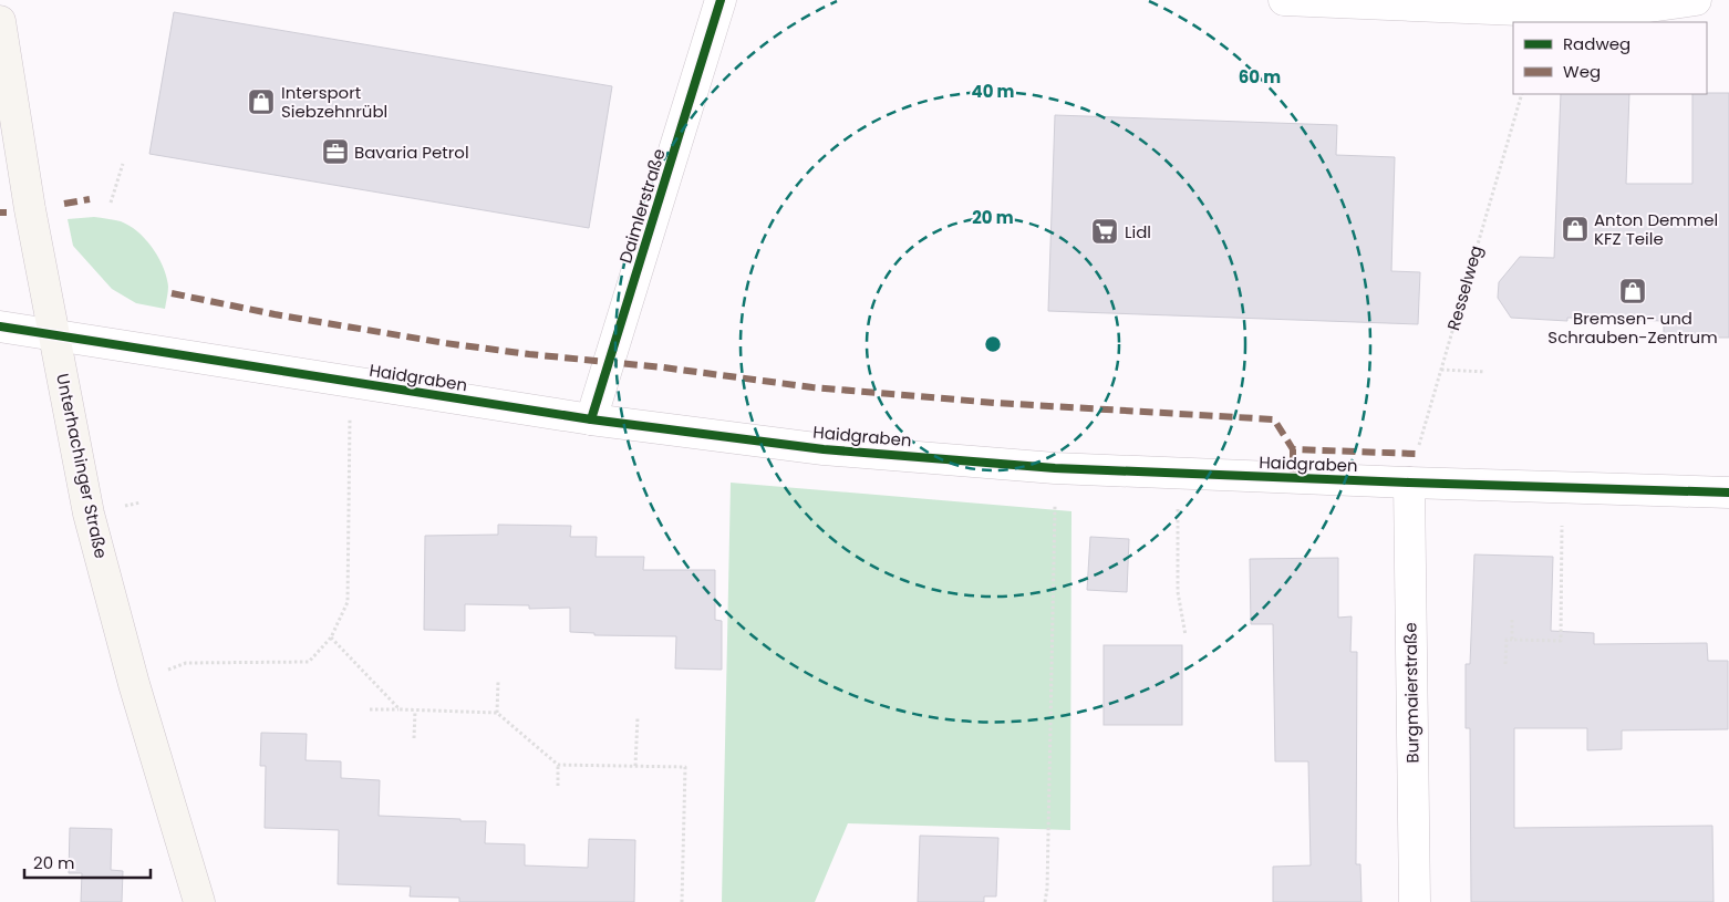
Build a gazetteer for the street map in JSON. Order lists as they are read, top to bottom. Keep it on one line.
{"streets":{"main road":["Unterhachinger Straße"],"street":["Daimlerstraße","Haidgraben","Burgmaierstraße"],"path":["Resselweg"]},"crossings":[["Daimlerstraße","Haidgraben"],["Resselweg","Haidgraben"],["Resselweg","Burgmaierstraße"],["Haidgraben","Unterhachinger Straße"],["Haidgraben","Burgmaierstraße"]],"places":{"shop":["Intersport Siebzehnrübl","Anton Demmel KFZ Teile","Bremsen- und Schrauben-Zentrum"],"office":["Bavaria Petrol"],"supermarket":["Lidl"]},"legend":["Radweg","Weg"],"scale_bar":"20 m","rings":["60 m","40 m","20 m"]}
